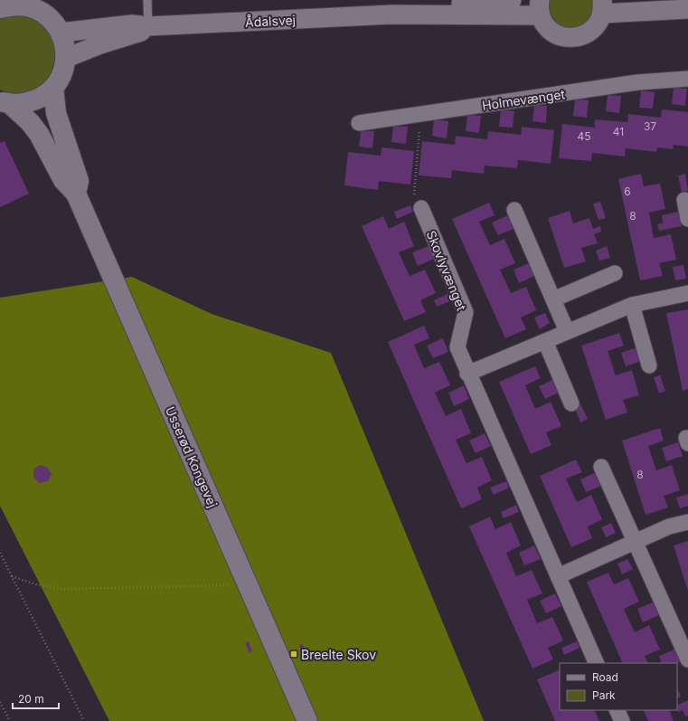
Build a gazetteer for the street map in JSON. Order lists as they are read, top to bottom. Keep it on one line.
{"streets":{"main road":["Usserød Kongevej"],"street":["Ådalsvej","Holmevænget","Skovlyvænget"]},"places":{"transit":["Breelte Skov"]},"house_numbers":["37","41","45","6","8","8"],"legend":["Road","Park"],"scale_bar":"20 m"}
